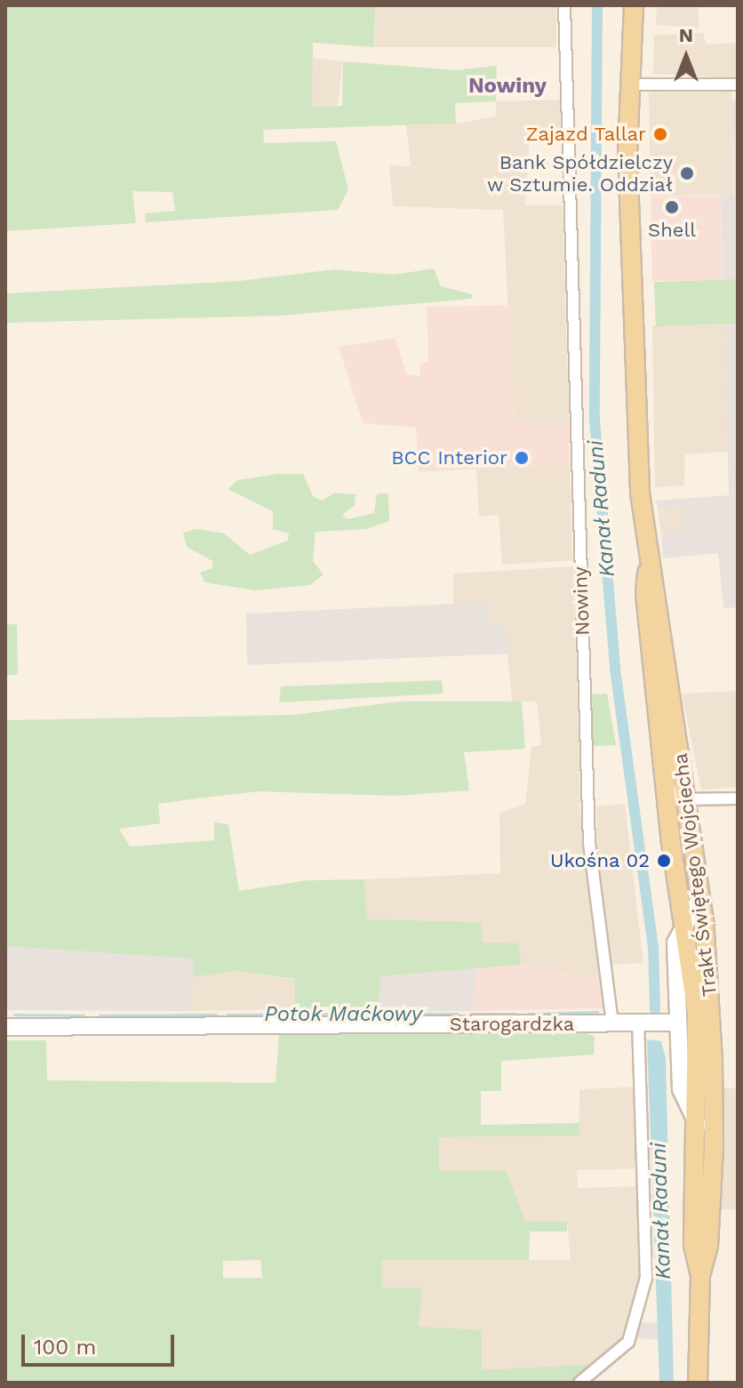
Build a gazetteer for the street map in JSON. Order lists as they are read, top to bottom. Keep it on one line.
{"streets":{"main road":["Trakt Świętego Wojciecha","Starogardzka"],"street":["Nowiny"]},"crossings":[["Nowiny","Starogardzka"]],"districts":["Nowiny"],"water":["Kanał Raduni","Potok Maćkowy"],"places":["Zajazd Tallar","Bank Spółdzielczy w Sztumie. Oddział","Shell","BCC Interior","Ukośna 02"],"scale_bar":"100 m","north":"top"}
